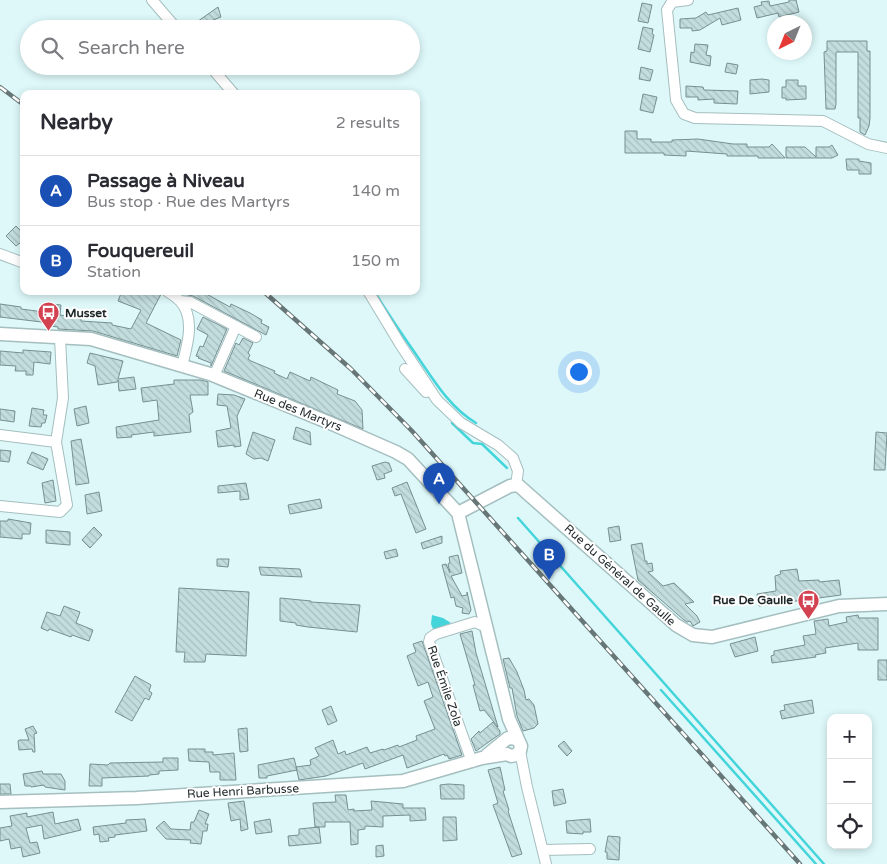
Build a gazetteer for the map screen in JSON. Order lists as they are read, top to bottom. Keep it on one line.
{"streets":{"street":["Rue des Martyrs","Rue du Général de Gaulle","Rue Émile Zola","Rue Henri Barbusse"]},"crossings":[["Rue des Martyrs","Rue Émile Zola"],["Rue Émile Zola","Rue Henri Barbusse"]],"places":{"bus stop":["Musset","Rue De Gaulle"]},"north":"bottom left","page":{"search":"Search here","heading":["Nearby","2 results"],"list":[{"mark":"A","name":"Passage à Niveau","note":"Bus stop · Rue des Martyrs","value":"140 m"},{"mark":"B","name":"Fouquereuil","note":"Station","value":"150 m"}],"pins":["A","B"],"map_buttons":["+","−"]}}
